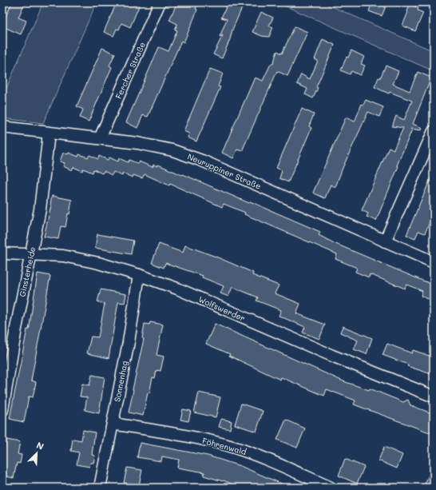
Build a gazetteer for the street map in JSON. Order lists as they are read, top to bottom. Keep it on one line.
{"streets":{"street":["Fercher Straße","Neuruppiner Straße","Ginsterheide","Wolfswerder","Sonnenhag","Föhrenwald"]},"crossings":[["Fercher Straße","Neuruppiner Straße"],["Neuruppiner Straße","Ginsterheide"],["Ginsterheide","Wolfswerder"],["Wolfswerder","Sonnenhag"],["Sonnenhag","Föhrenwald"]],"north":"top right"}
